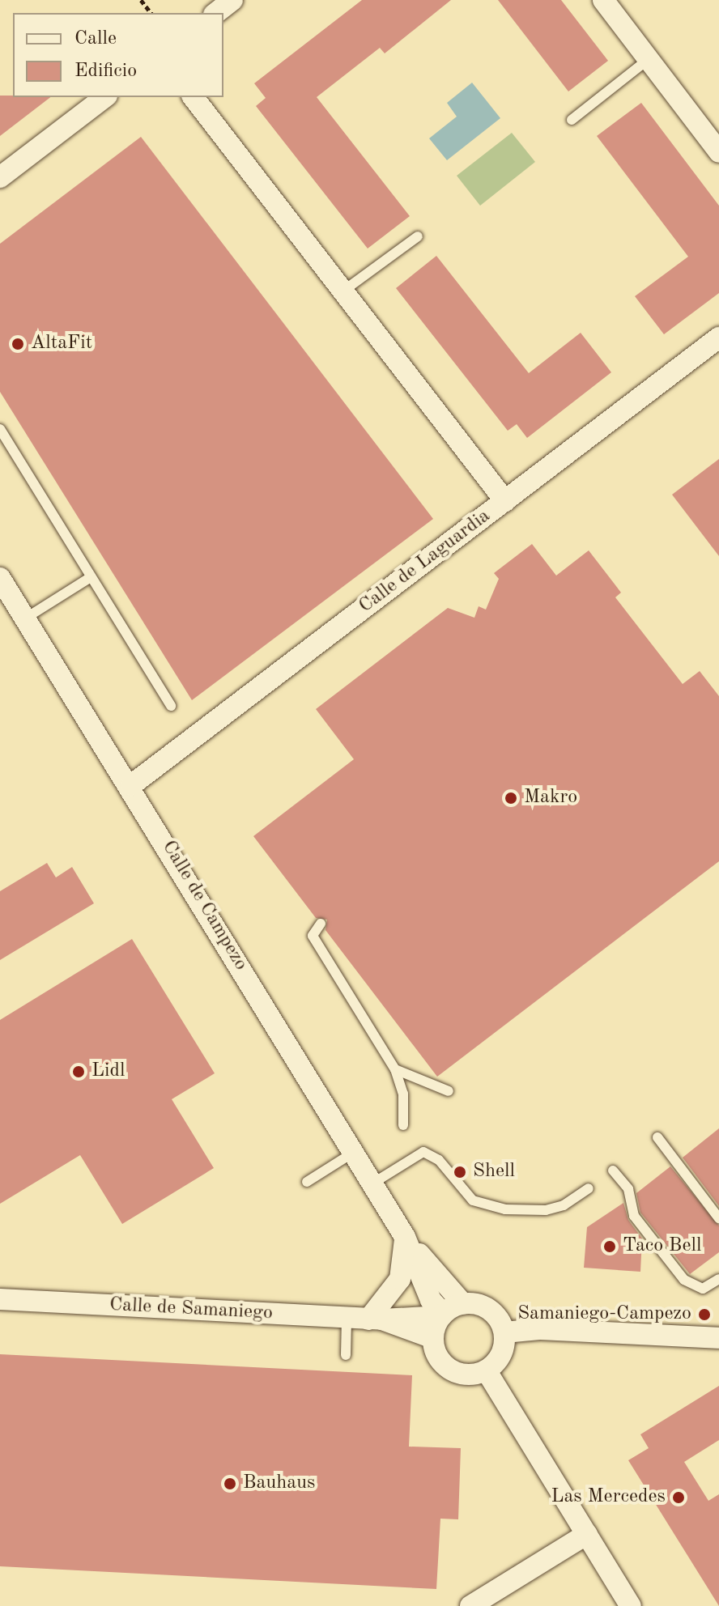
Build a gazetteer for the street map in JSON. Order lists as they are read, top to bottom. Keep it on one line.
{"streets":{"street":["Calle de Laguardia","Calle de Campezo","Calle de Samaniego"]},"crossings":[["Calle de Laguardia","Calle de Campezo"],["Calle de Campezo","Calle de Samaniego"]],"places":["AltaFit","Makro","Lidl","Shell","Taco Bell","Samaniego-Campezo","Bauhaus","Las Mercedes"],"legend":["Calle","Edificio"]}
